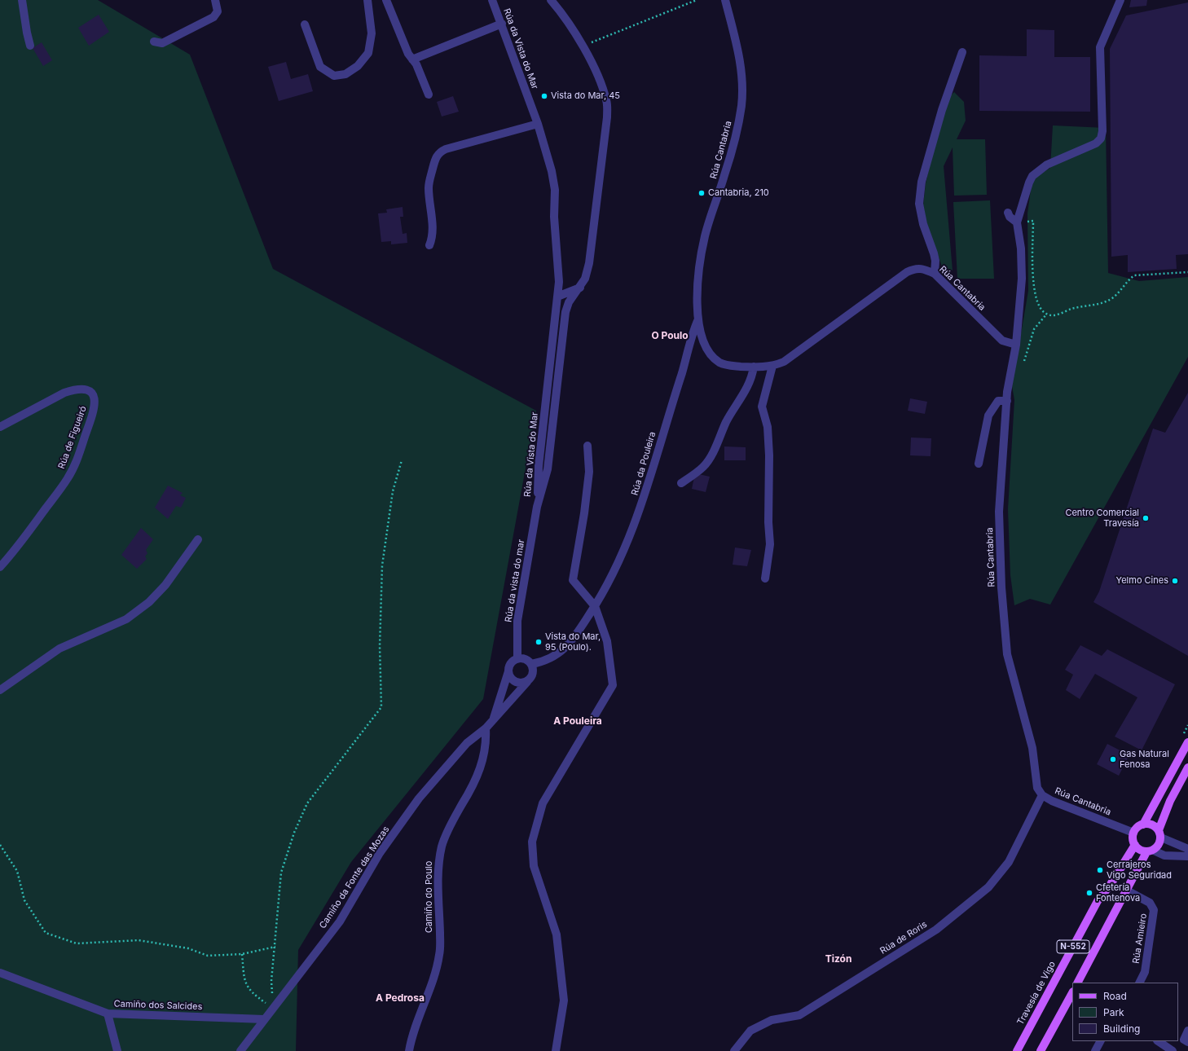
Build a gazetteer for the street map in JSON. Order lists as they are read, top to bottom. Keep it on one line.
{"streets":{"main road":["N-552","Travesía de Vigo"],"street":["Rúa da Vista do Mar","Rúa Cantabria","Rúa de Figueiró","Rúa da Pouleira","Rúa da vista do mar","Camiño da Fonte das Mozas","Camiño do Poulo","Rúa de Roris","Rúa Amieiro","Camiño dos Salcides"]},"crossings":[["Rúa da Vista do Mar","Rúa da vista do mar"],["Rúa Cantabria","Rúa da Pouleira"],["Rúa Cantabria","Rúa de Roris"],["Rúa Cantabria","N-552"],["Rúa Cantabria","Travesía de Vigo"],["Rúa da Pouleira","Rúa da vista do mar"],["Rúa da Pouleira","Camiño da Fonte das Mozas"],["Rúa da vista do mar","Camiño da Fonte das Mozas"],["Camiño da Fonte das Mozas","Camiño do Poulo"],["Camiño da Fonte das Mozas","Camiño dos Salcides"],["Rúa Amieiro","N-552"],["N-552","Travesía de Vigo"]],"districts":["O Poulo","A Pouleira","Tizón","A Pedrosa"],"places":["Vista do Mar, 45","Cantabria, 210","Centro Comercial Travesía","Yelmo Cines","Vista do Mar, 95 (Poulo).","Gas Natural Fenosa","Cerrajeros Vigo Seguridad","Cfetería Fontenova"],"legend":["Road","Park","Building"]}
